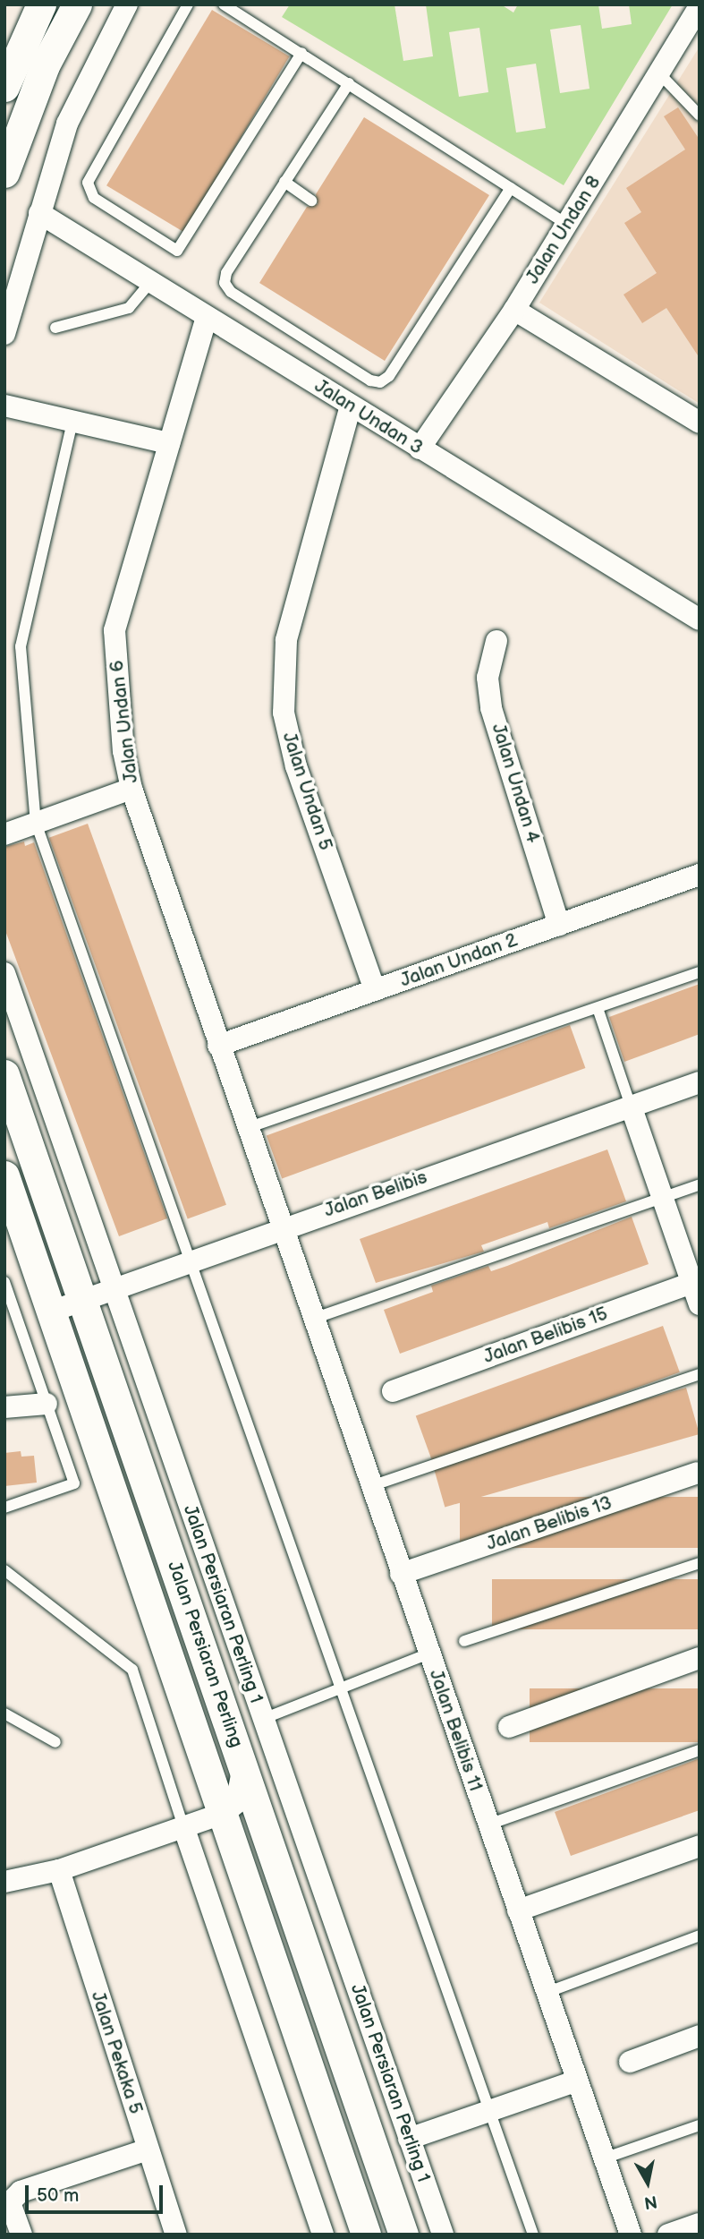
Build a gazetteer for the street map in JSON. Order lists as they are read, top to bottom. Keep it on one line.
{"streets":{"main road":["Jalan Persiaran Perling"],"street":["Jalan Undan 8","Jalan Undan 3","Jalan Undan 6","Jalan Undan 4","Jalan Undan 5","Jalan Undan 2","Jalan Belibis","Jalan Belibis 15","Jalan Belibis 13","Jalan Persiaran Perling 1","Jalan Belibis 11","Jalan Pekaka 5"]},"crossings":[["Jalan Undan 8","Jalan Undan 3"],["Jalan Undan 3","Jalan Undan 6"],["Jalan Undan 3","Jalan Undan 5"],["Jalan Undan 6","Jalan Undan 2"],["Jalan Undan 6","Jalan Belibis"],["Jalan Undan 6","Jalan Belibis 11"],["Jalan Undan 4","Jalan Undan 2"],["Jalan Undan 5","Jalan Undan 2"],["Jalan Belibis","Jalan Persiaran Perling 1"],["Jalan Belibis","Jalan Persiaran Perling"],["Jalan Belibis","Jalan Belibis 11"],["Jalan Belibis 13","Jalan Belibis 11"]],"scale_bar":"50 m","north":"bottom"}
